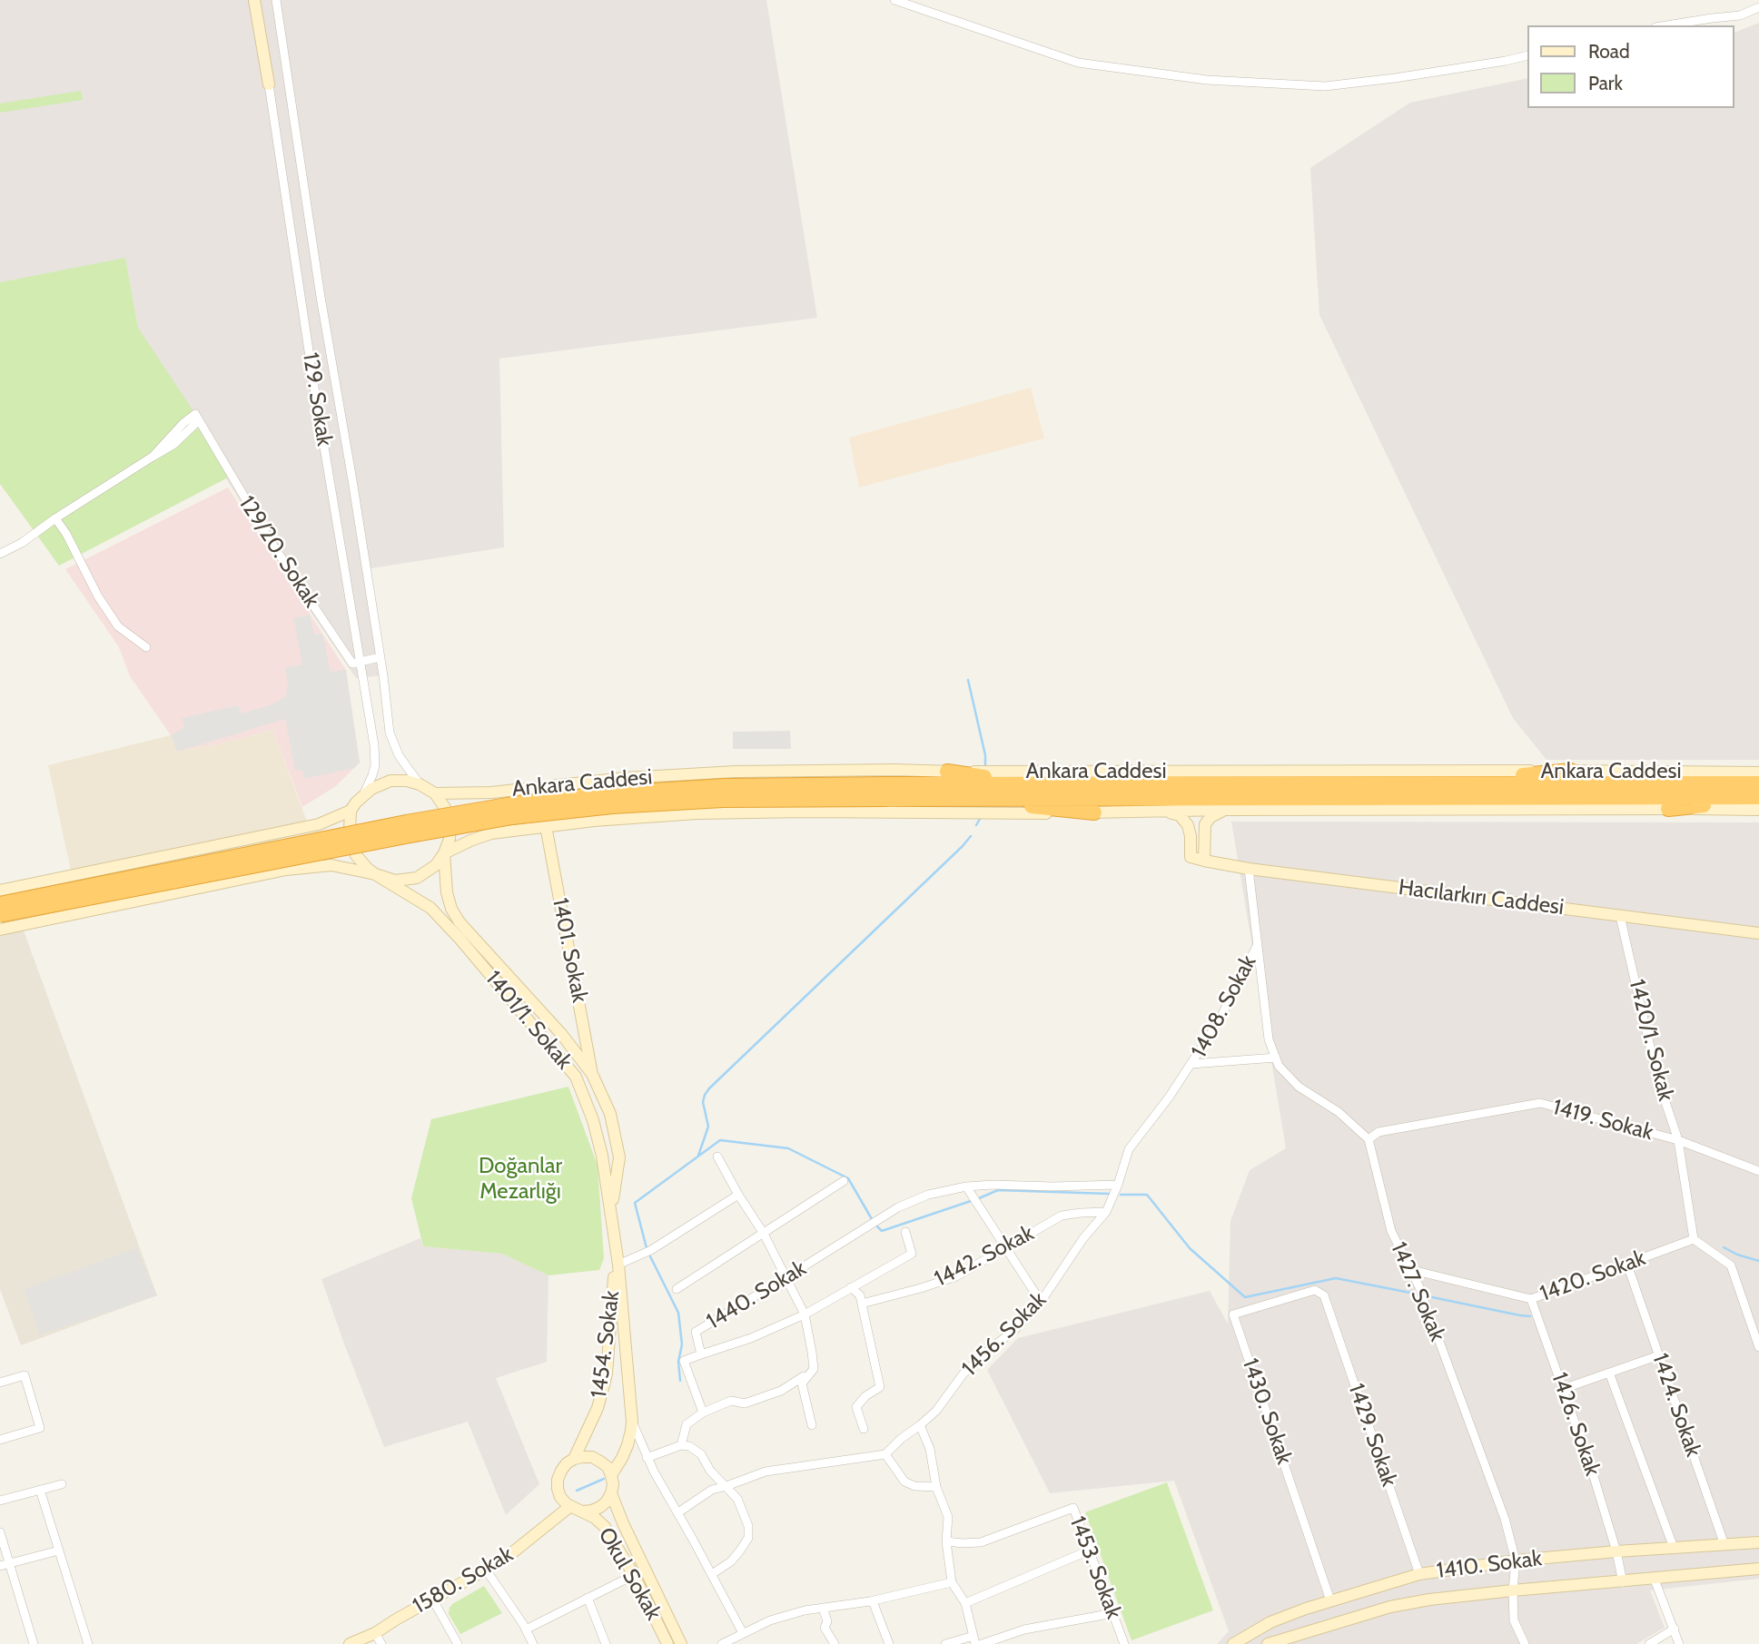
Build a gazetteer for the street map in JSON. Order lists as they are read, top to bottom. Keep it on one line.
{"streets":{"highway":["Ankara Caddesi"],"main road":["129. Sokak","Hacılarkırı Caddesi","1401. Sokak","1401/1. Sokak","1454. Sokak","1410. Sokak","Okul Sokak","1580. Sokak"],"street":["129/20. Sokak","1408. Sokak","1420/1. Sokak","1419. Sokak","1442. Sokak","1420. Sokak","1427. Sokak","1440. Sokak","1456. Sokak","1424. Sokak","1430. Sokak","1426. Sokak","1429. Sokak","1453. Sokak"]},"crossings":[["129. Sokak","129/20. Sokak"],["129. Sokak","Ankara Caddesi"],["129. Sokak","1401/1. Sokak"],["Ankara Caddesi","Hacılarkırı Caddesi"],["Ankara Caddesi","1401. Sokak"],["Ankara Caddesi","1401/1. Sokak"],["Hacılarkırı Caddesi","1408. Sokak"],["Hacılarkırı Caddesi","1420/1. Sokak"],["1401. Sokak","1401/1. Sokak"],["1408. Sokak","1456. Sokak"],["1401/1. Sokak","1454. Sokak"],["1420/1. Sokak","1419. Sokak"],["1420/1. Sokak","1420. Sokak"],["1419. Sokak","1427. Sokak"],["1442. Sokak","1456. Sokak"],["1420. Sokak","1427. Sokak"],["1420. Sokak","1424. Sokak"],["1420. Sokak","1426. Sokak"],["1427. Sokak","1410. Sokak"],["1440. Sokak","1456. Sokak"],["1454. Sokak","Okul Sokak"],["1454. Sokak","1580. Sokak"],["1424. Sokak","1410. Sokak"],["1430. Sokak","1429. Sokak"],["1430. Sokak","1410. Sokak"],["1426. Sokak","1410. Sokak"],["1429. Sokak","1410. Sokak"],["Okul Sokak","1580. Sokak"]],"parks":["Doğanlar Mezarlığı"],"legend":["Road","Park"]}
